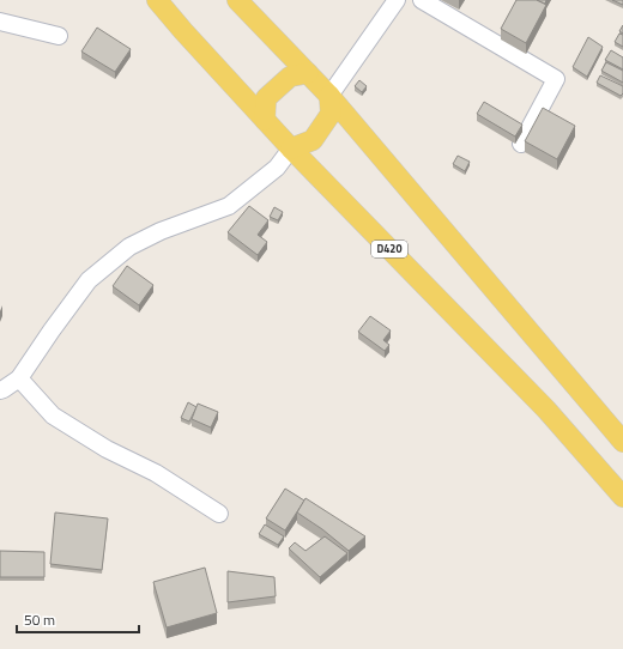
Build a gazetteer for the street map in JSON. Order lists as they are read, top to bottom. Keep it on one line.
{"streets":{"main road":["D420"]},"scale_bar":"50 m"}
